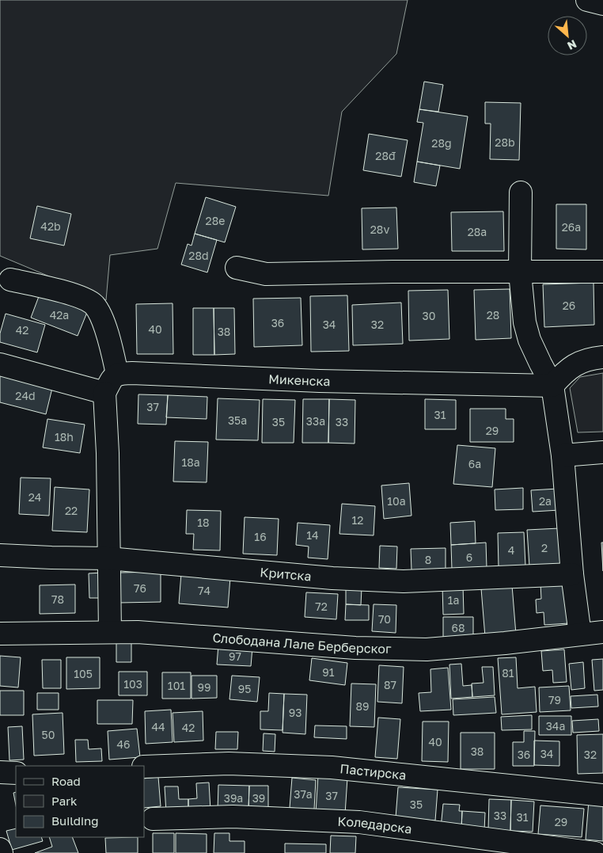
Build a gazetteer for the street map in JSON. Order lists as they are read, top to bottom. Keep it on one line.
{"streets":{"street":["Микенска","Критска","Слободана Лале Берберског","Пастирска","Коледарска"]},"house_numbers":["28b","28g","28đ","28e","42b","26a","28v","28a","28d","26","42a","28","30","36","34","32","40","42","38","24d","37","31","35a","33a","35","33","29","18h","18a","6a","24","10a","2a","22","12","18","14","16","2","4","6","8","76","74","78","1a","72","70","68","97","91","81","105","103","87","101","99","95","79","89","93","34a","44","42","50","40","46","38","34","36","32","37a","37","39a","39","35","33","31","29"],"legend":["Road","Park","Building"],"north":"bottom right"}
